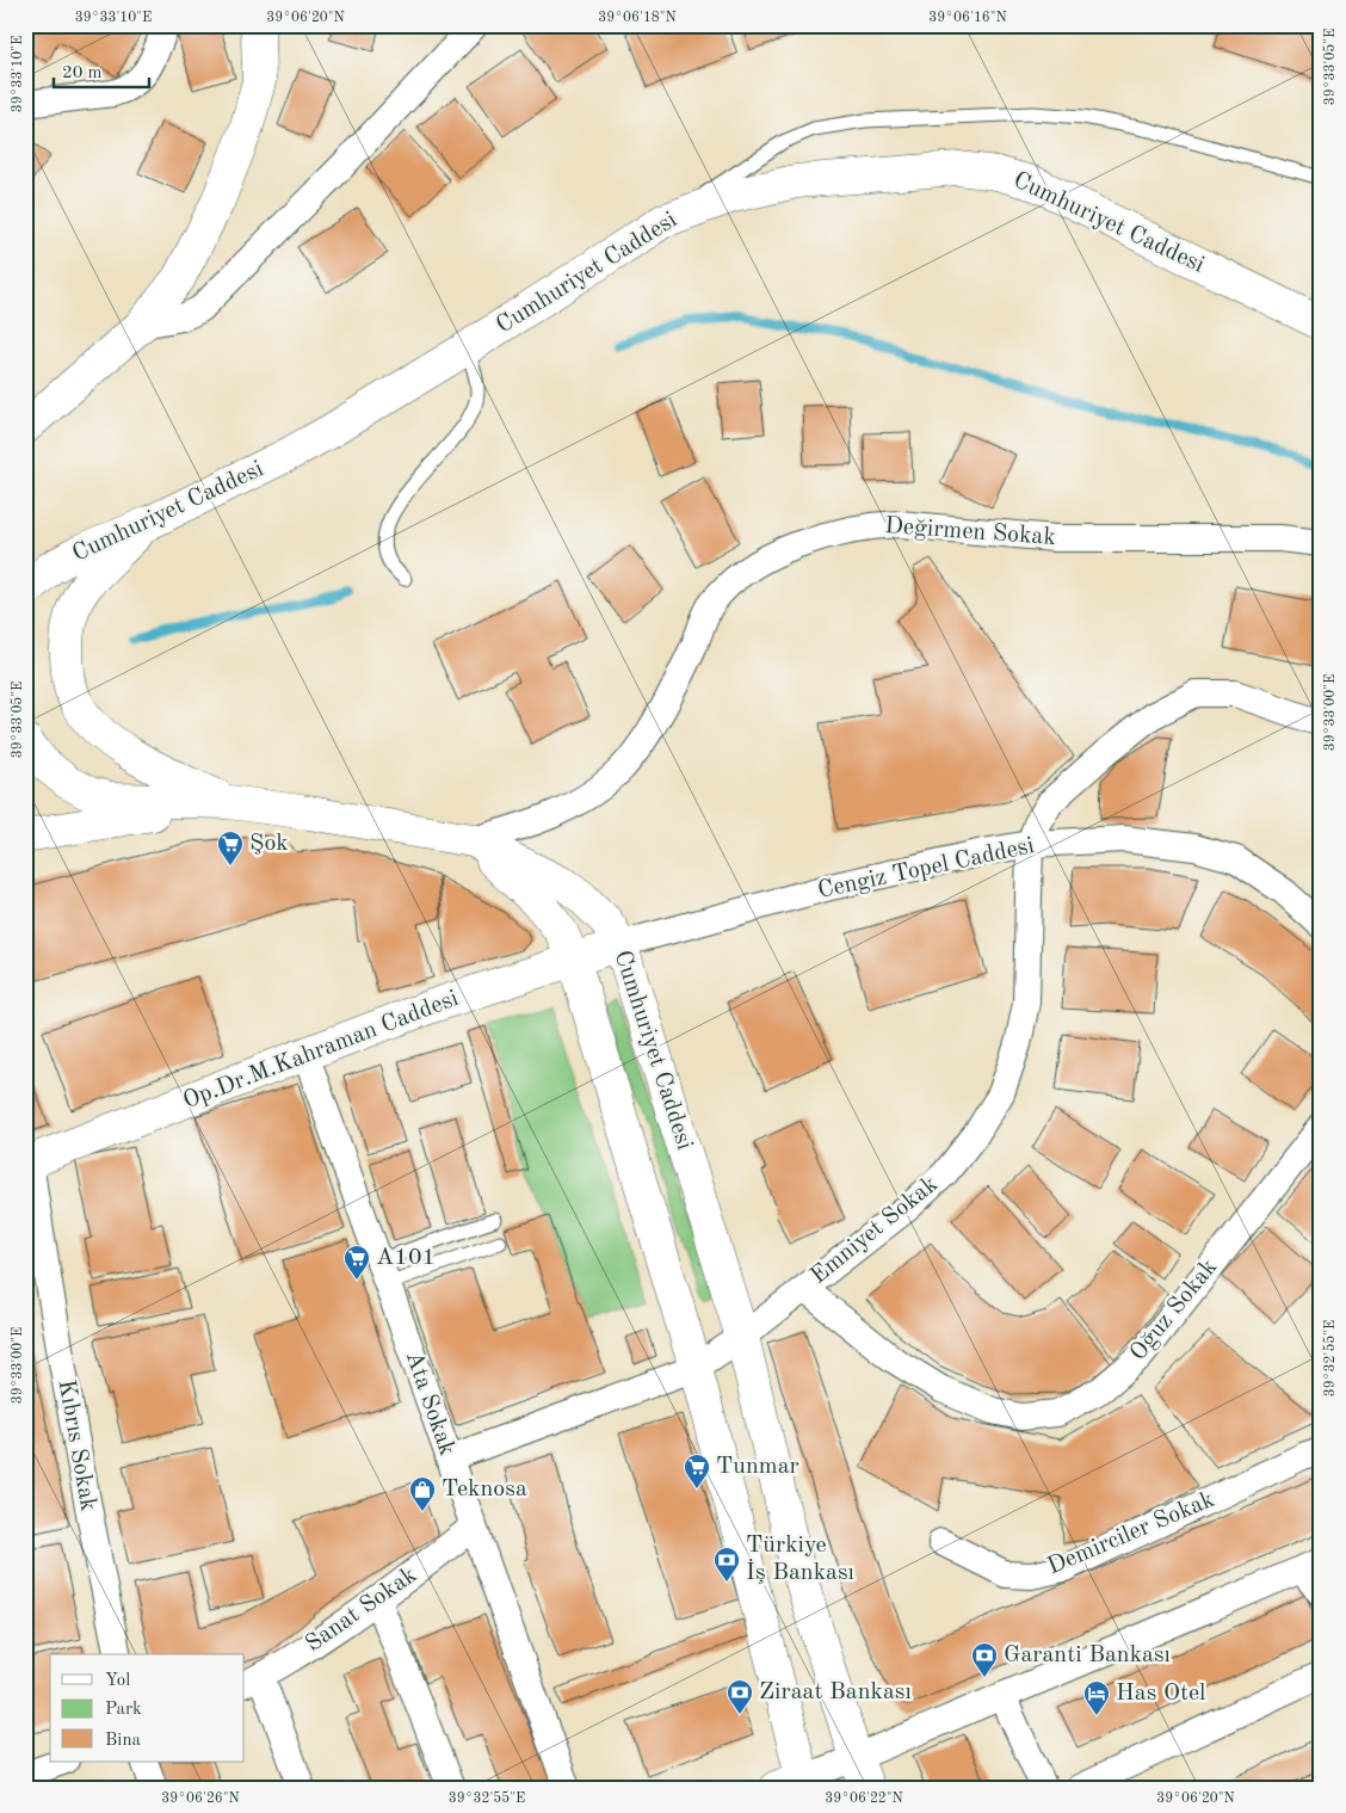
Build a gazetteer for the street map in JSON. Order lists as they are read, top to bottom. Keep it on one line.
{"streets":{"main road":["Cumhuriyet Caddesi","Op.Dr.M.Kahraman Caddesi"],"street":["Değirmen Sokak","Cengiz Topel Caddesi","Emniyet Sokak","Oğuz Sokak","Ata Sokak","Kıbrıs Sokak","Demirciler Sokak","Sanat Sokak"]},"crossings":[["Cumhuriyet Caddesi","Değirmen Sokak"],["Cumhuriyet Caddesi","Cengiz Topel Caddesi"],["Cumhuriyet Caddesi","Op.Dr.M.Kahraman Caddesi"],["Cumhuriyet Caddesi","Emniyet Sokak"],["Cengiz Topel Caddesi","Op.Dr.M.Kahraman Caddesi"],["Cengiz Topel Caddesi","Emniyet Sokak"],["Op.Dr.M.Kahraman Caddesi","Ata Sokak"],["Op.Dr.M.Kahraman Caddesi","Kıbrıs Sokak"],["Emniyet Sokak","Oğuz Sokak"],["Emniyet Sokak","Ata Sokak"],["Ata Sokak","Sanat Sokak"]],"places":{"supermarket":["Şok","A101","Tunmar"],"shop":["Teknosa"],"bank":["Türkiye İş Bankası","Garanti Bankası","Ziraat Bankası"],"hotel":["Has Otel"]},"legend":["Yol","Park","Bina"],"scale_bar":"20 m","coordinates":["39°33'10\"E","39°06'20\"N","39°06'18\"N","39°06'16\"N","39°33'05\"E","39°33'00\"E","39°32'55\"E","39°06'26\"N","39°06'22\"N"]}
